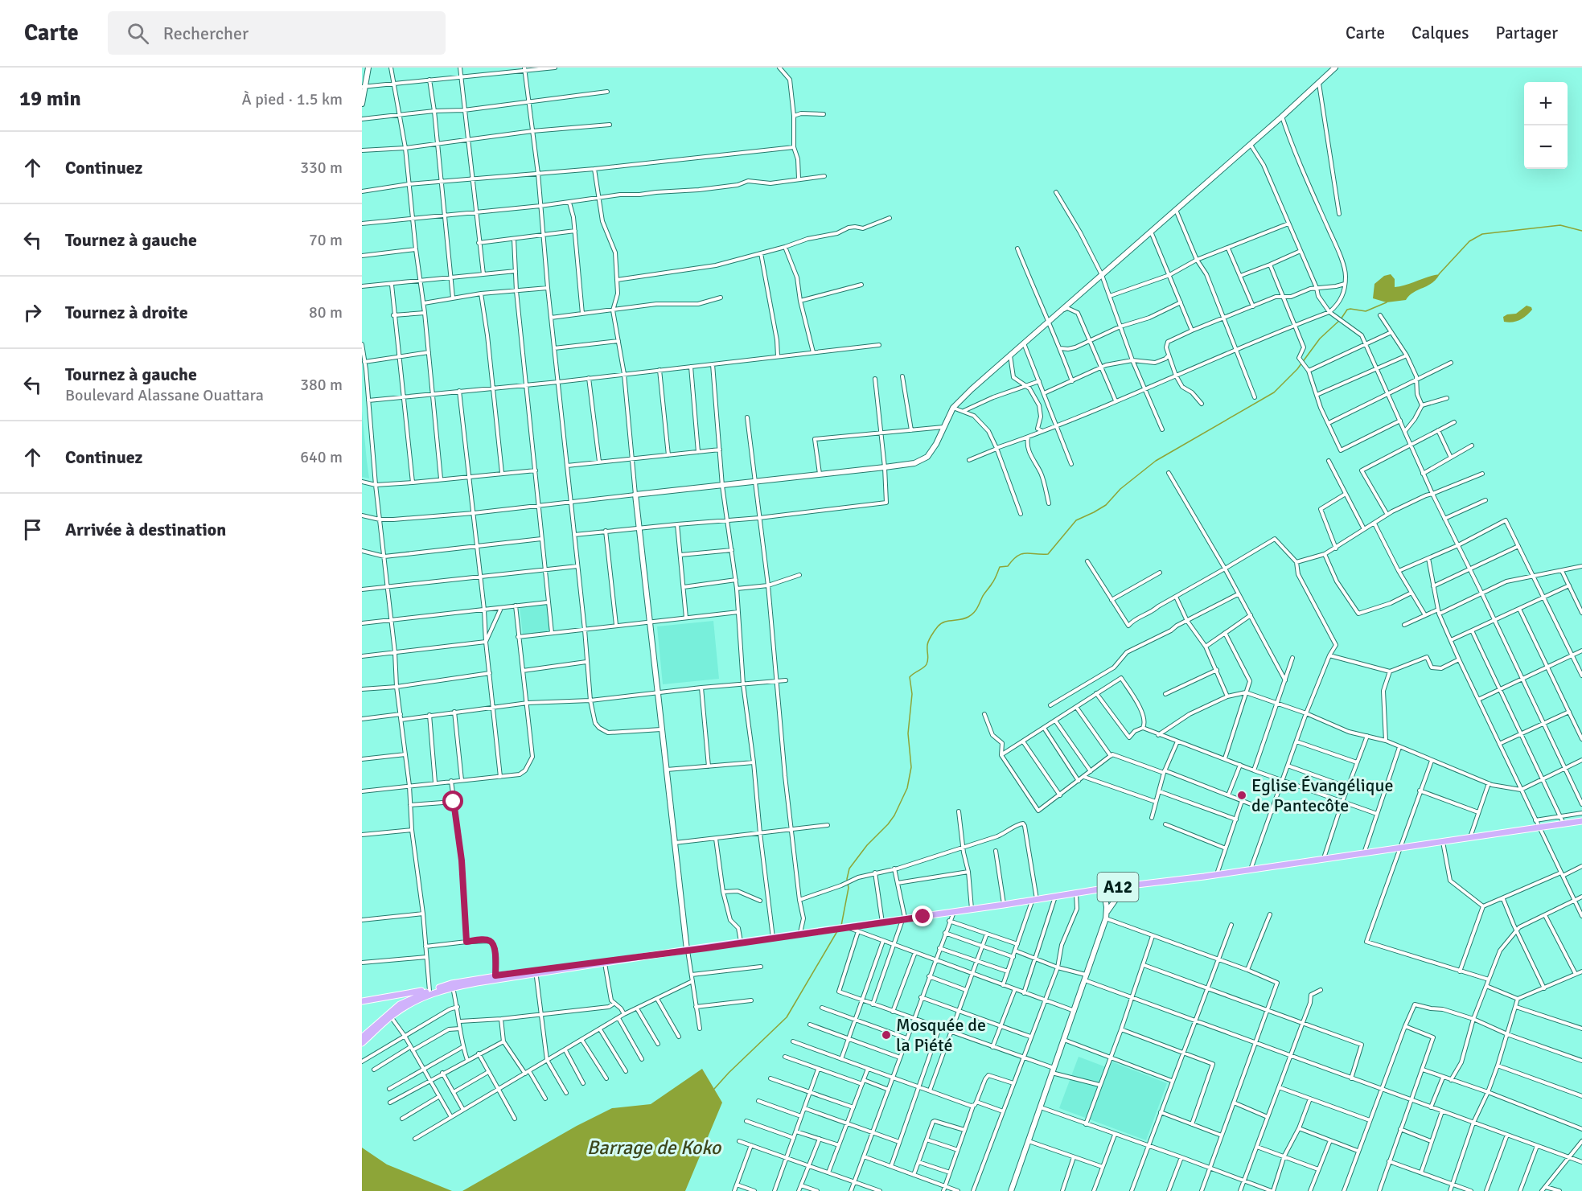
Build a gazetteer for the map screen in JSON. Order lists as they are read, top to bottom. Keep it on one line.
{"streets":{"main road":["A12"]},"water":["Barrage de Koko"],"places":["Eglise Évangélique de Pantecôte","Mosquée de la Piété"],"page":{"header":"Carte","search":"Rechercher","nav":["Carte","Calques","Partager"],"heading":["19 min","À pied · 1.5 km"],"map_buttons":["+","−"],"list":[["Continuez","330 m"],["Tournez à gauche","70 m"],["Tournez à droite","80 m"],["Tournez à gauche","Boulevard Alassane Ouattara","380 m"],["Continuez","640 m"],"Arrivée à destination"]}}
